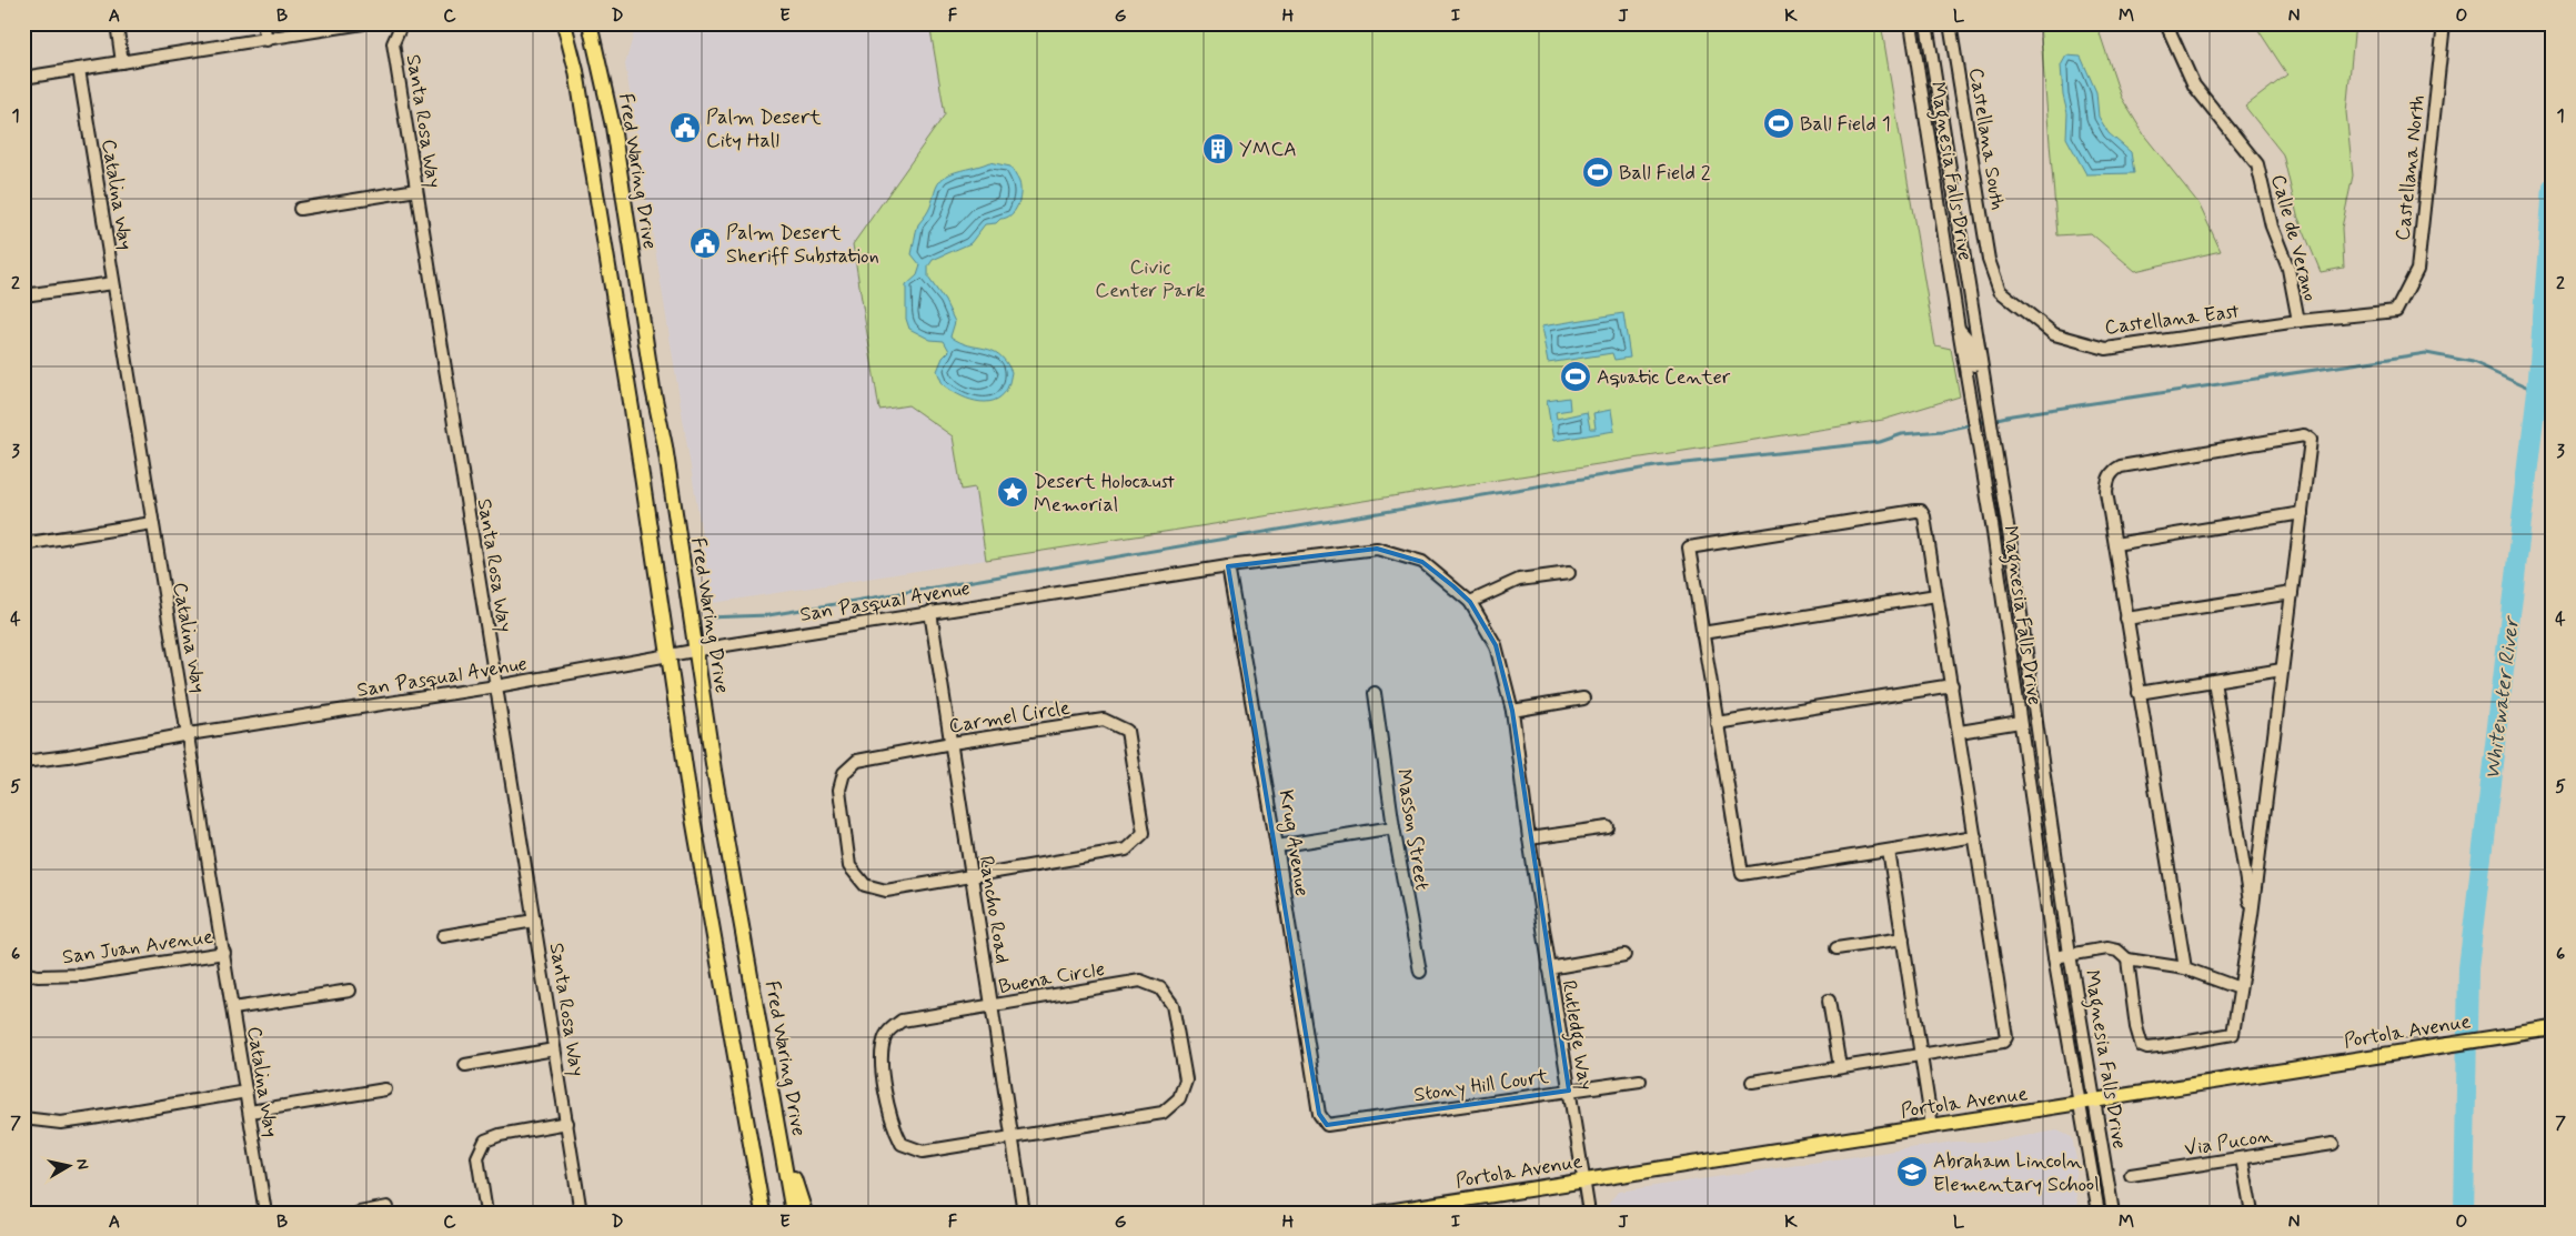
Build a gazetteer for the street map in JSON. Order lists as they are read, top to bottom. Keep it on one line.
{"streets":{"main road":["Fred Waring Drive","Portola Avenue"],"street":["Santa Rosa Way","Castellana South","Castellana North","Magnesia Falls Drive","Catalina Way","Calle de Verano","Castellana East","San Pasqual Avenue","Carmel Circle","Masson Street","Krug Avenue","Rancho Road","San Juan Avenue","Buena Circle","Rutledge Way","Stony Hill Court","Via Pucon"]},"crossings":[["Santa Rosa Way","San Pasqual Avenue"],["Castellana South","Castellana East"],["Castellana North","Castellana East"],["Fred Waring Drive","San Pasqual Avenue"],["Magnesia Falls Drive","Portola Avenue"],["Catalina Way","San Pasqual Avenue"],["Catalina Way","San Juan Avenue"],["Calle de Verano","Castellana East"],["San Pasqual Avenue","Krug Avenue"],["San Pasqual Avenue","Rancho Road"],["San Pasqual Avenue","Rutledge Way"],["Carmel Circle","Rancho Road"],["Krug Avenue","Stony Hill Court"],["Rancho Road","Buena Circle"],["Portola Avenue","Rutledge Way"],["Rutledge Way","Stony Hill Court"]],"water":["Whitewater River"],"parks":["Civic Center Park"],"places":{"sports":["Ball Field 1","Ball Field 2","Aquatic Center"],"public building":["Palm Desert City Hall","Palm Desert Sheriff Substation"],"building":["YMCA"],"place":["Desert Holocaust Memorial"],"school or university":["Abraham Lincoln Elementary School"]},"north":"right","grid":{"columns":["A","B","C","D","E","F","G","H","I","J","K","L","M","N","O"],"rows":["1","2","3","4","5","6","7"]}}
